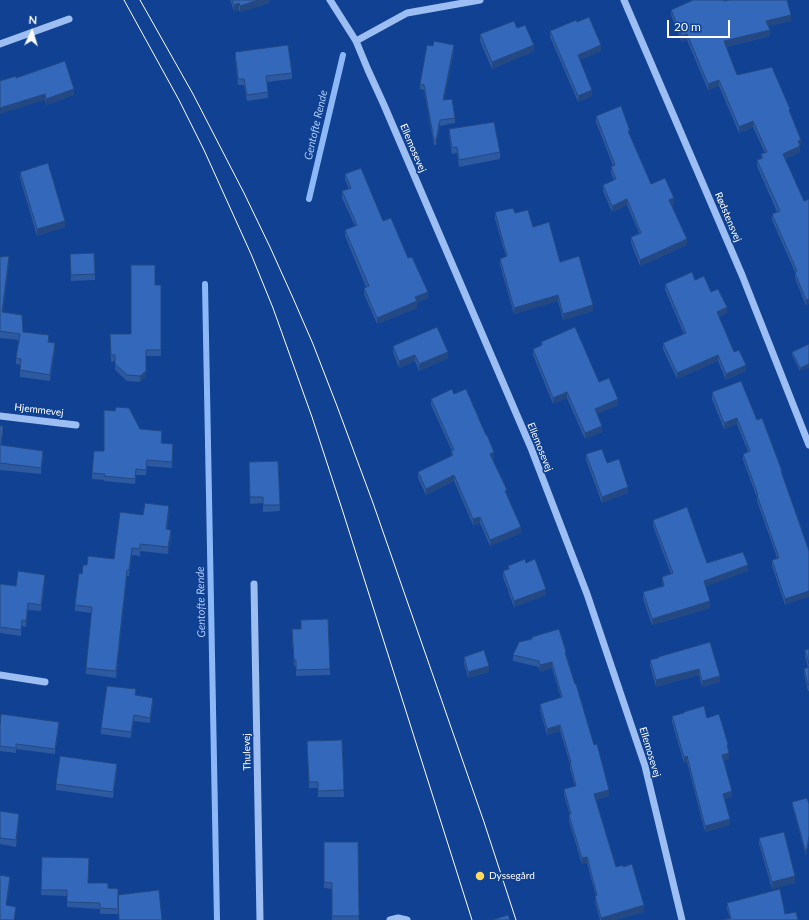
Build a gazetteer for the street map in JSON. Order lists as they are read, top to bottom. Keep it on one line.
{"streets":{"street":["Ellemosevej","Rødstensvej","Hjemmevej","Thulevej"]},"water":["Gentofte Rende"],"places":["Dyssegård"],"scale_bar":"20 m","north":"top"}
